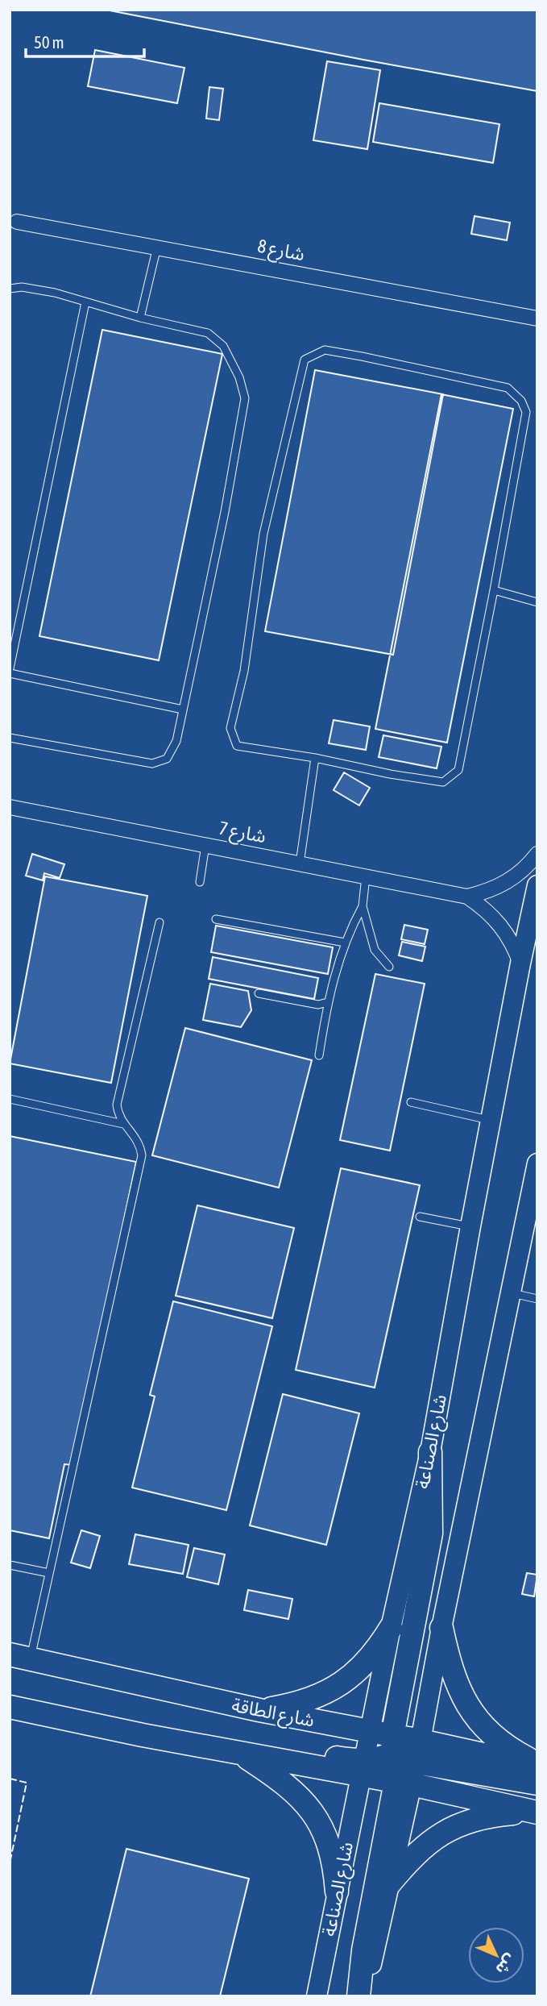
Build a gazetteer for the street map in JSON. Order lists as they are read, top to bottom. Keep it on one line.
{"streets":{"main road":["شارع الطاقة"],"street":["شارع 8","شارع 7","شارع الصناعة"]},"crossings":[["شارع 7","شارع الصناعة"],["شارع الصناعة","شارع الطاقة"]],"scale_bar":"50 m","north":"bottom right"}
